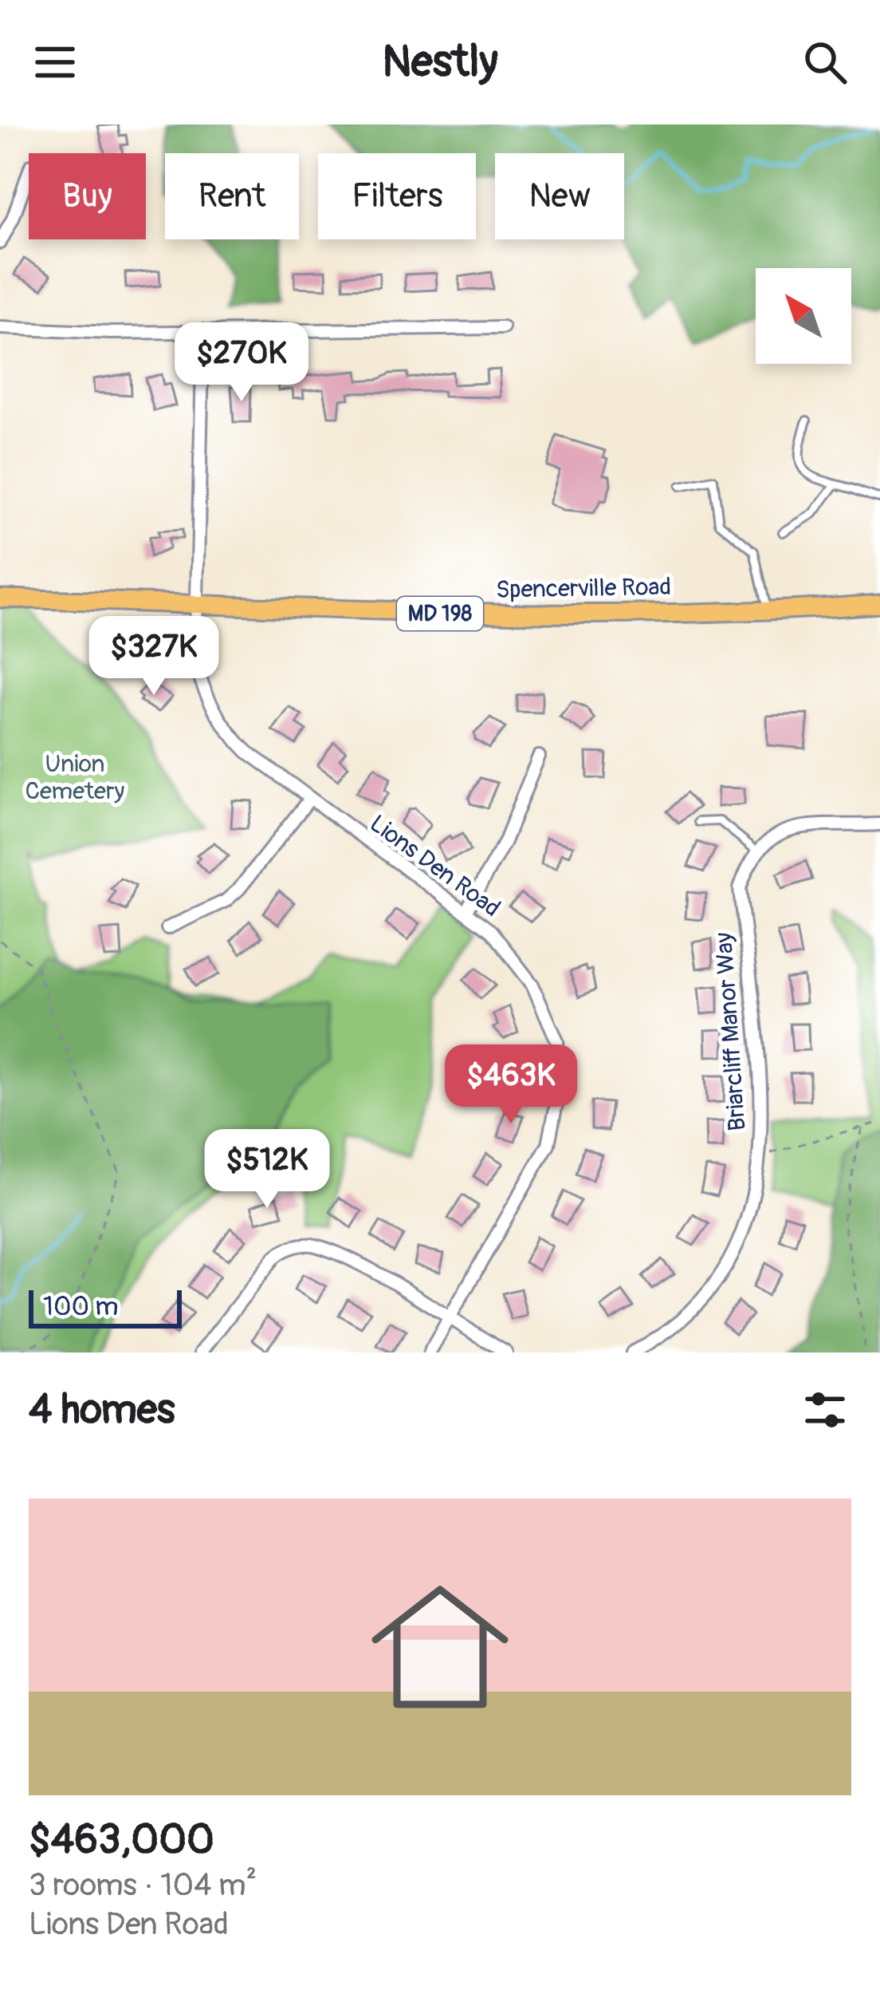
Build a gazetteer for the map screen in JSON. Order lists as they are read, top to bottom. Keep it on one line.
{"streets":{"main road":["Spencerville Road","MD 198"],"street":["Lions Den Road","Briarcliff Manor Way"]},"crossings":[["Spencerville Road","Lions Den Road"]],"parks":["Union Cemetery"],"scale_bar":"100 m","north":"top left","page":{"header":"Nestly","chip":["Buy","Rent","Filters","New"],"price":["$270K","$327K","$463K","$512K"],"scale":"100 m","heading":"4 homes","list":[{"name":"$463,000","note":"3 rooms · 104 m² · Lions Den Road"}]}}
